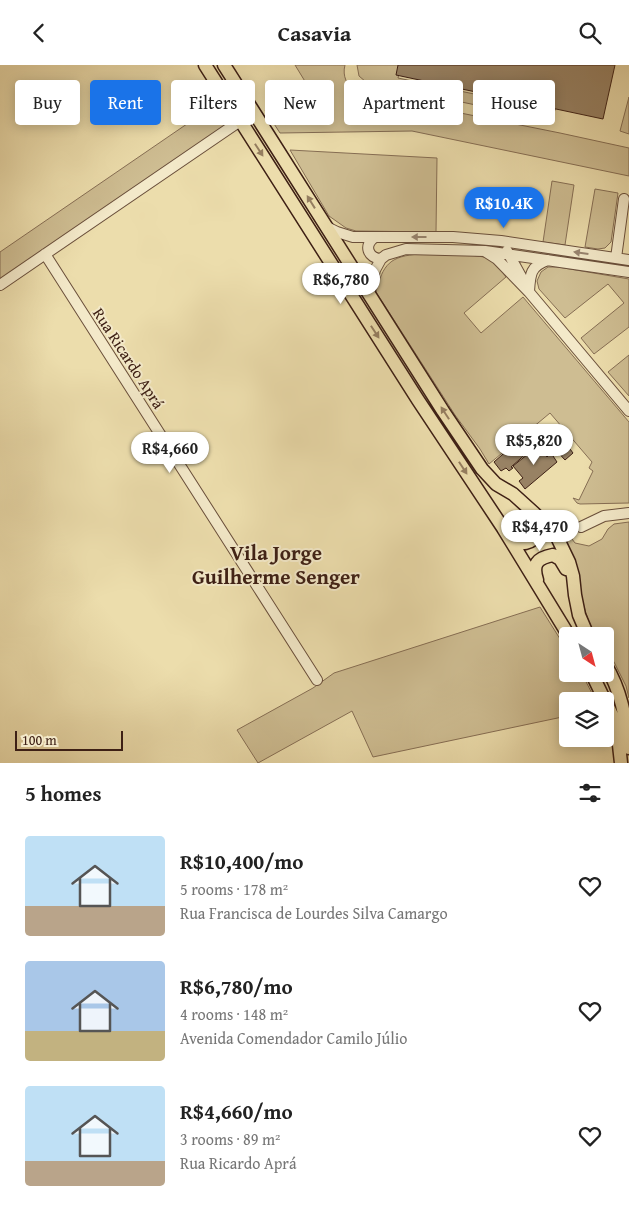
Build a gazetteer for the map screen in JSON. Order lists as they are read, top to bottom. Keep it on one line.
{"streets":{"street":["Rua Ricardo Aprá"]},"districts":["Vila Jorge Guilherme Senger"],"scale_bar":"100 m","north":"bottom right","page":{"header":"Casavia","chip":["Buy","Rent","Filters","New","Apartment","House"],"price":["R$10.4K","R$6,780","R$5,820","R$4,660","R$4,470"],"scale":"100 m","heading":"5 homes","list":[{"name":"R$10,400/mo","note":"5 rooms · 178 m² · Rua Francisca de Lourdes Silva Camargo"},{"name":"R$6,780/mo","note":"4 rooms · 148 m² · Avenida Comendador Camilo Júlio"},{"name":"R$4,660/mo","note":"3 rooms · 89 m² · Rua Ricardo Aprá"}]}}
